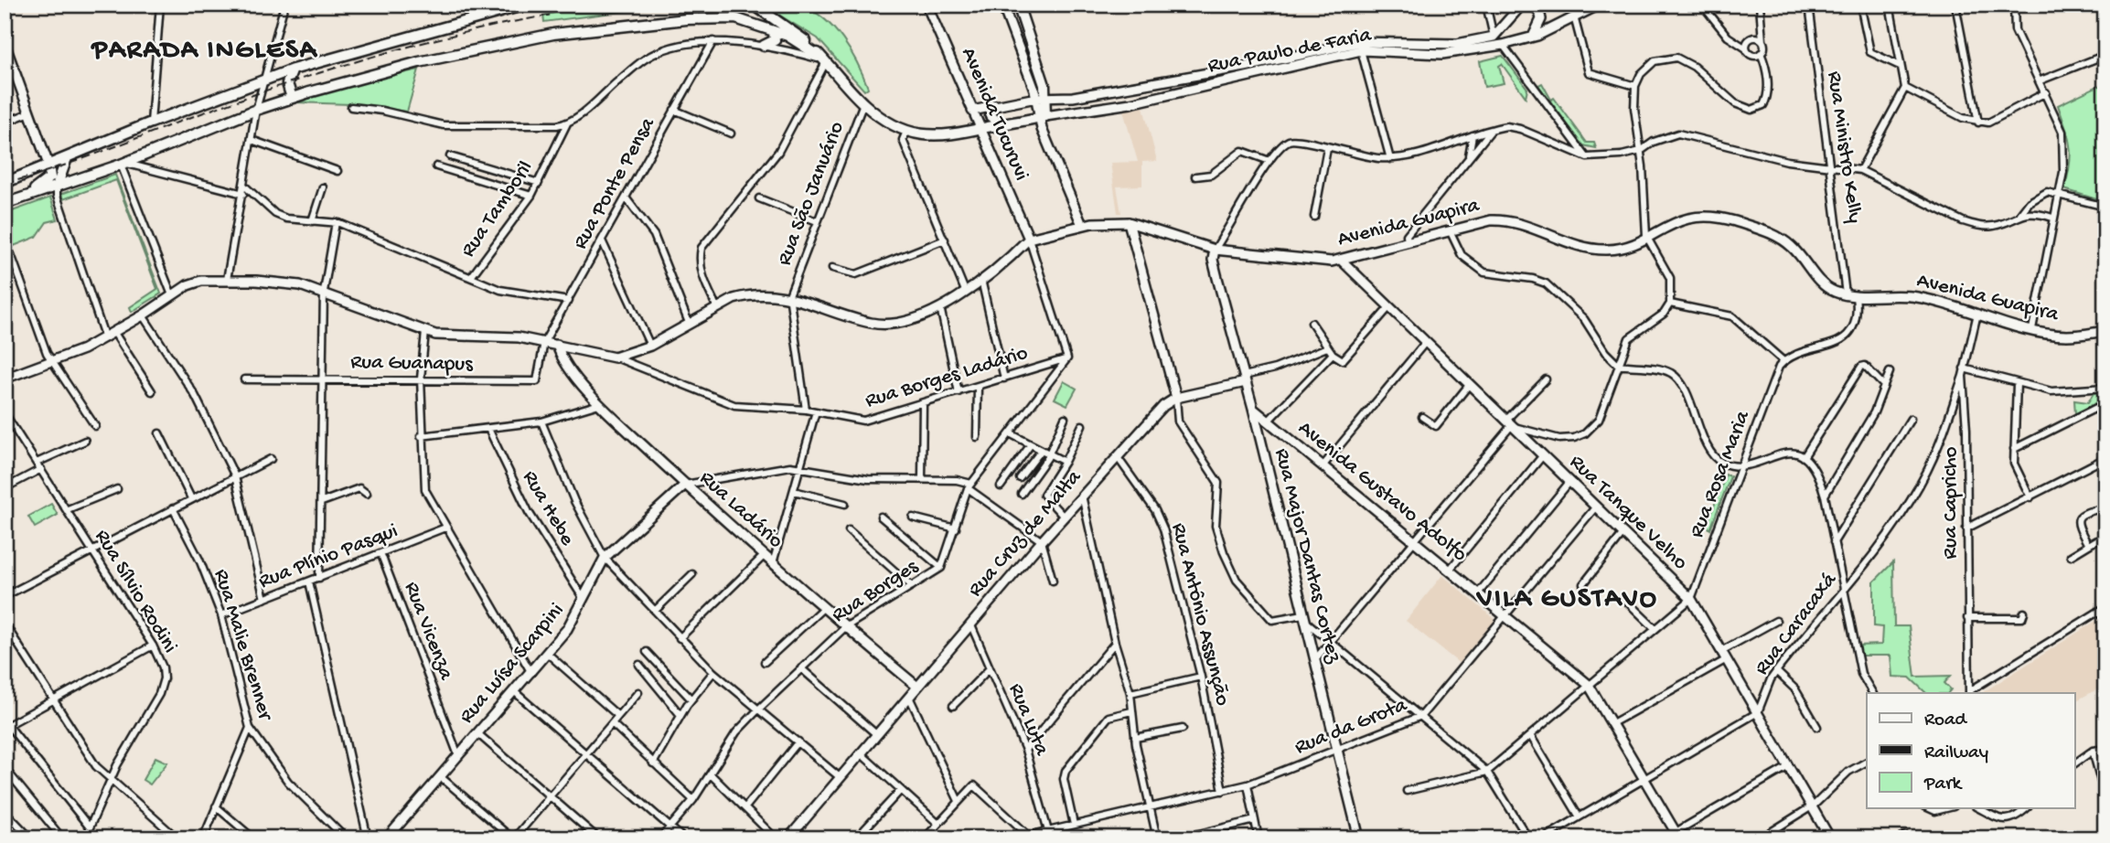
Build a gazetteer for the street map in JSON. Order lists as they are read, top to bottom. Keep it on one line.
{"streets":{"main road":["Rua Paulo de Faria"],"street":["Avenida Tucuruvi","Rua Ministro Kelly","Rua Ponte Pensa","Rua São Januário","Rua Tamboril","Avenida Guapira","Rua Guanapus","Rua Borges Ladário","Rua Rosa Maria","Avenida Gustavo Adolfo","Rua Capricho","Rua Hebe","Rua Ladário","Rua Tanque Velho","Rua Cruz de Malta","Rua Major Dantas Cortez","Rua Plínio Pasqui","Rua Sílvio Rodini","Rua Borges","Rua Antônio Assunção","Rua Caracaxá","Rua Vicenza","Rua Malie Brenner","Rua Luísa Scarpini","Rua Luta","Rua da Grota"]},"crossings":[["Rua Paulo de Faria","Avenida Tucuruvi"],["Avenida Tucuruvi","Avenida Guapira"],["Rua Ministro Kelly","Avenida Guapira"],["Rua Ponte Pensa","Rua Guanapus"],["Avenida Guapira","Rua Capricho"],["Avenida Guapira","Rua Tanque Velho"],["Avenida Guapira","Rua Major Dantas Cortez"],["Rua Borges Ladário","Rua Borges"],["Rua Rosa Maria","Avenida Gustavo Adolfo"],["Rua Rosa Maria","Rua Tanque Velho"],["Avenida Gustavo Adolfo","Rua Major Dantas Cortez"],["Avenida Gustavo Adolfo","Rua da Grota"],["Rua Capricho","Rua Caracaxá"],["Rua Hebe","Rua Luísa Scarpini"],["Rua Ladário","Rua Cruz de Malta"],["Rua Ladário","Rua Borges"],["Rua Ladário","Rua Luísa Scarpini"],["Rua Tanque Velho","Rua Caracaxá"],["Rua Tanque Velho","Rua da Grota"],["Rua Cruz de Malta","Rua Antônio Assunção"],["Rua Cruz de Malta","Rua Luta"],["Rua Major Dantas Cortez","Rua da Grota"],["Rua Plínio Pasqui","Rua Vicenza"],["Rua Plínio Pasqui","Rua Malie Brenner"],["Rua Antônio Assunção","Rua da Grota"],["Rua Vicenza","Rua Luísa Scarpini"],["Rua Luta","Rua da Grota"]],"districts":["PARADA INGLESA","VILA GUSTAVO"],"legend":["Road","Railway","Park"]}
